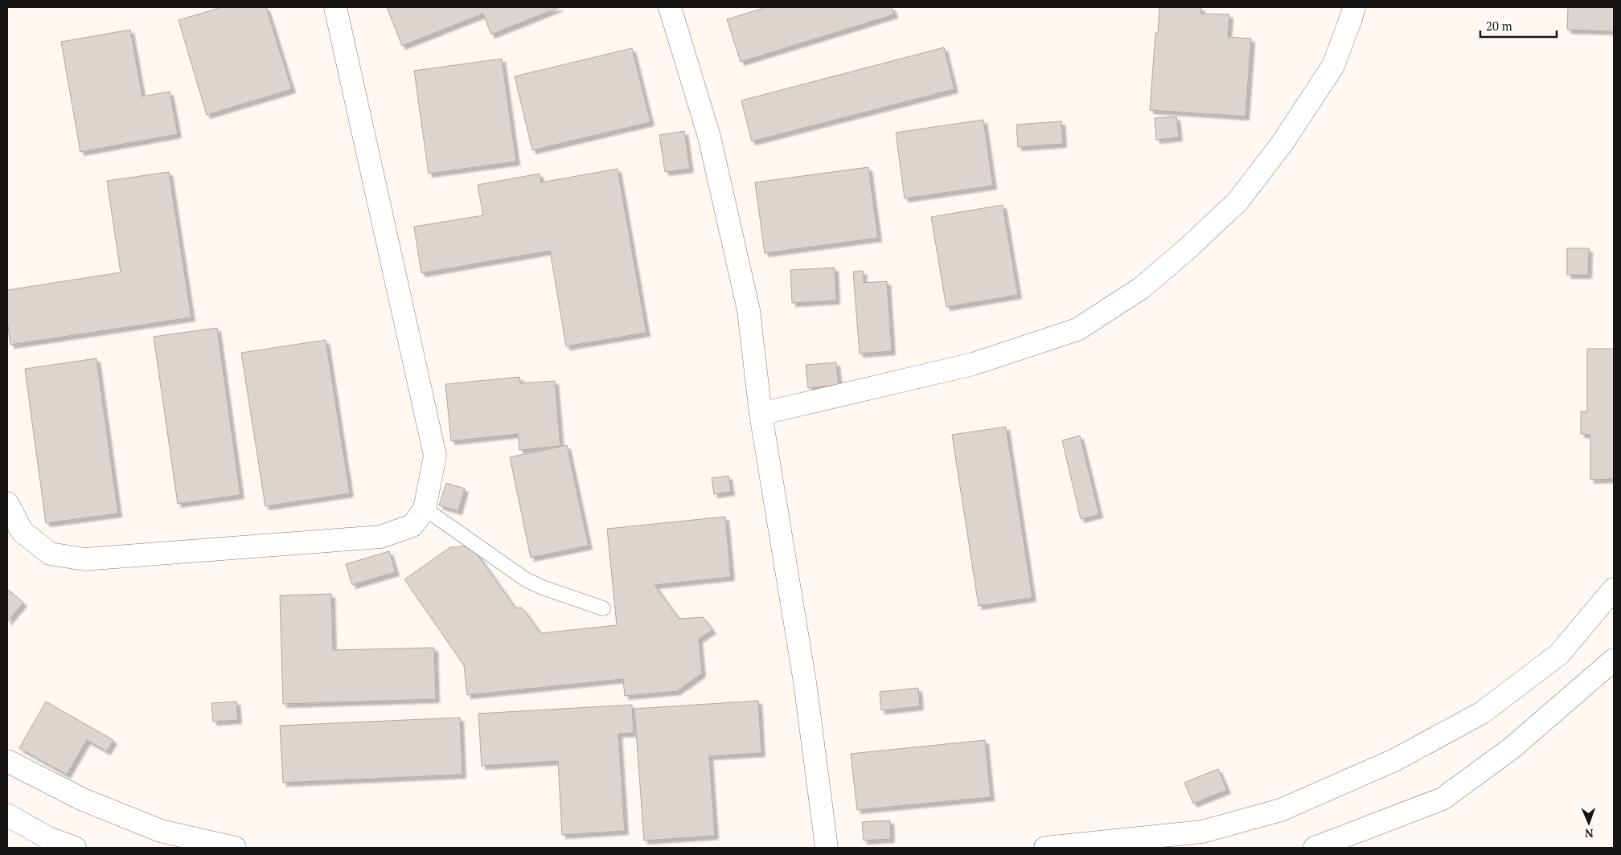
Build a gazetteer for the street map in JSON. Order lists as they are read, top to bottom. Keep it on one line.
{"scale_bar":"20 m","north":"bottom"}
